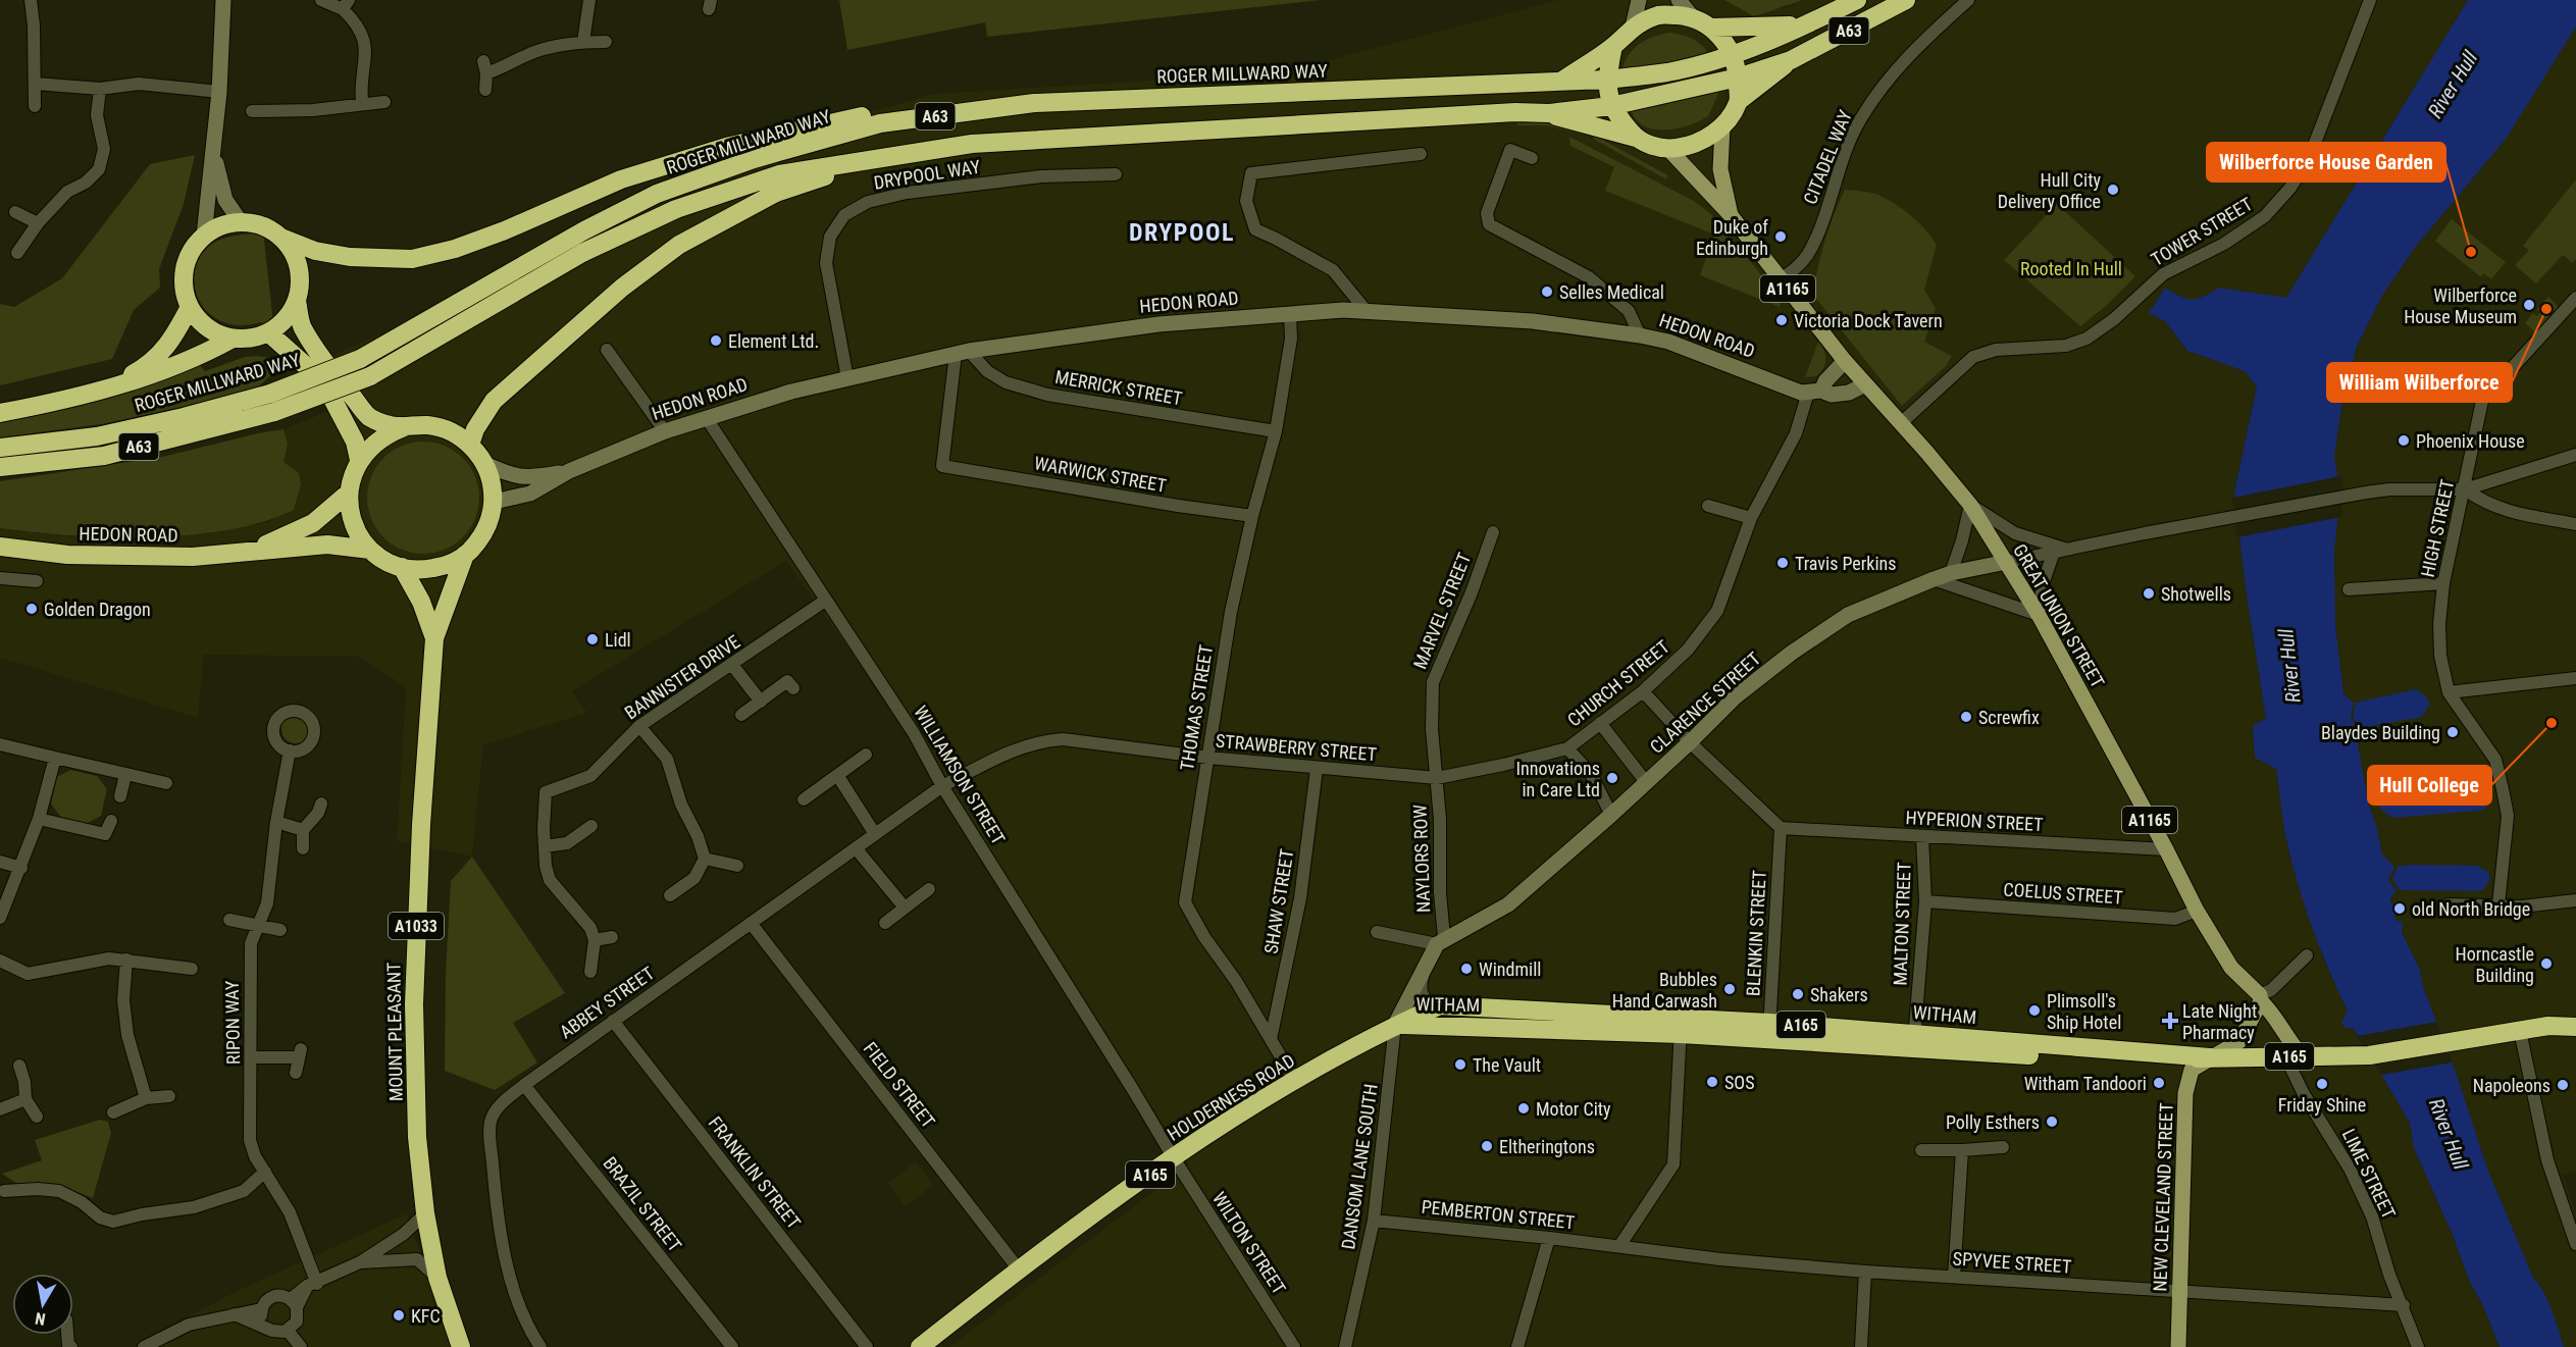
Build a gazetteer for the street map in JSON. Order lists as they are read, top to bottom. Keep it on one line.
{"streets":{"highway":["A63","ROGER MILLWARD WAY","HEDON ROAD","A1033","WITHAM","A165","MOUNT PLEASANT","HOLDERNESS ROAD"],"main road":["A1165","GREAT UNION STREET","NEW CLEVELAND STREET"],"street":["CITADEL WAY","DRYPOOL WAY","TOWER STREET","MERRICK STREET","WARWICK STREET","HIGH STREET","MARVEL STREET","BANNISTER DRIVE","CHURCH STREET","CLARENCE STREET","THOMAS STREET","STRAWBERRY STREET","WILLIAMSON STREET","HYPERION STREET","NAYLORS ROW","COELUS STREET","SHAW STREET","MALTON STREET","BLENKIN STREET","ABBEY STREET","RIPON WAY","FIELD STREET","DANSOM LANE SOUTH","FRANKLIN STREET","LIME STREET","BRAZIL STREET","PEMBERTON STREET","WILTON STREET","SPYVEE STREET"]},"crossings":[["A63","ROGER MILLWARD WAY"],["A63","HEDON ROAD"],["A63","A1033"],["CITADEL WAY","GREAT UNION STREET"],["DRYPOOL WAY","HEDON ROAD"],["TOWER STREET","GREAT UNION STREET"],["A1165","GREAT UNION STREET"],["A1165","WITHAM"],["A1165","LIME STREET"],["HEDON ROAD","MERRICK STREET"],["HEDON ROAD","WARWICK STREET"],["HEDON ROAD","GREAT UNION STREET"],["HEDON ROAD","CHURCH STREET"],["HEDON ROAD","THOMAS STREET"],["HEDON ROAD","WILLIAMSON STREET"],["HEDON ROAD","A1033"],["MERRICK STREET","WARWICK STREET"],["MERRICK STREET","THOMAS STREET"],["WARWICK STREET","THOMAS STREET"],["HIGH STREET","CLARENCE STREET"],["MARVEL STREET","CHURCH STREET"],["MARVEL STREET","STRAWBERRY STREET"],["MARVEL STREET","NAYLORS ROW"],["GREAT UNION STREET","CLARENCE STREET"],["GREAT UNION STREET","HYPERION STREET"],["GREAT UNION STREET","COELUS STREET"],["BANNISTER DRIVE","WILLIAMSON STREET"],["CHURCH STREET","STRAWBERRY STREET"],["CHURCH STREET","NAYLORS ROW"],["CLARENCE STREET","NAYLORS ROW"],["THOMAS STREET","STRAWBERRY STREET"],["THOMAS STREET","SHAW STREET"],["THOMAS STREET","HOLDERNESS ROAD"],["STRAWBERRY STREET","WILLIAMSON STREET"],["STRAWBERRY STREET","NAYLORS ROW"],["STRAWBERRY STREET","SHAW STREET"],["STRAWBERRY STREET","ABBEY STREET"],["WILLIAMSON STREET","ABBEY STREET"],["WILLIAMSON STREET","HOLDERNESS ROAD"],["WILLIAMSON STREET","WILTON STREET"],["HYPERION STREET","MALTON STREET"],["HYPERION STREET","BLENKIN STREET"],["COELUS STREET","MALTON STREET"],["MALTON STREET","WITHAM"],["A1033","MOUNT PLEASANT"],["BLENKIN STREET","WITHAM"],["ABBEY STREET","FIELD STREET"],["ABBEY STREET","FRANKLIN STREET"],["ABBEY STREET","BRAZIL STREET"],["WITHAM","A165"],["WITHAM","HOLDERNESS ROAD"],["WITHAM","DANSOM LANE SOUTH"],["WITHAM","LIME STREET"],["WITHAM","NEW CLEVELAND STREET"],["FIELD STREET","HOLDERNESS ROAD"],["HOLDERNESS ROAD","DANSOM LANE SOUTH"],["HOLDERNESS ROAD","WILTON STREET"],["DANSOM LANE SOUTH","PEMBERTON STREET"],["LIME STREET","SPYVEE STREET"],["NEW CLEVELAND STREET","SPYVEE STREET"],["PEMBERTON STREET","SPYVEE STREET"]],"districts":["DRYPOOL"],"water":["River Hull"],"parks":["Rooted In Hull"],"places":{"other":["Hull City Delivery Office","Duke of Edinburgh","Wilberforce House Garden","Selles Medical","Wilberforce House Museum","William Wilberforce","Victoria Dock Tavern","Element Ltd.","Phoenix House","Travis Perkins","Shotwells","Golden Dragon","Lidl","Screwfix","Hull College","Blaydes Building","Innovations in Care Ltd","old North Bridge","Horncastle Building","Windmill","Bubbles Hand Carwash","Shakers","Plimsoll's Ship Hotel","The Vault","SOS","Witham Tandoori","Friday Shine","Napoleons","Motor City","Polly Esthers","Eltheringtons","KFC"],"health":["Late Night Pharmacy"]},"north":"bottom"}
